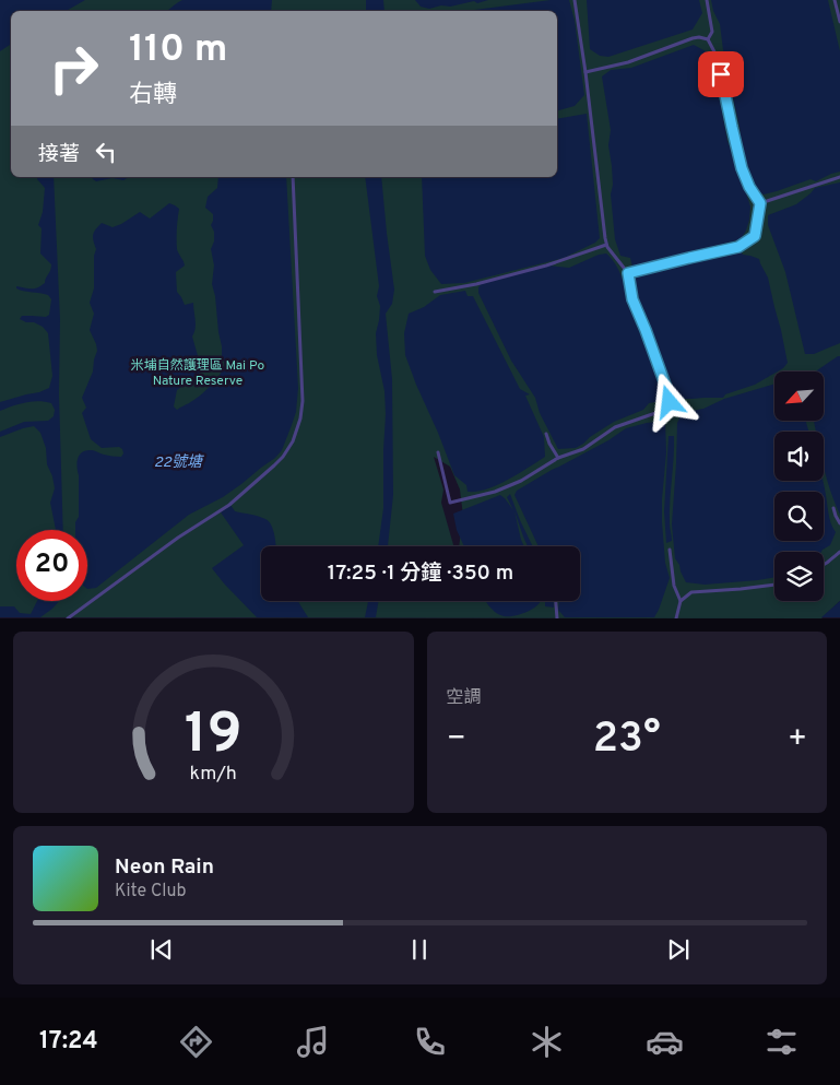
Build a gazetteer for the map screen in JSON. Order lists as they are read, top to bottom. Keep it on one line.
{"water":["22號塘"],"parks":["米埔自然護理區 Mai Po Nature Reserve"],"north":"bottom left","page":{"turn":["110 m","右轉"],"then":"接著","limit":"20","trip":"17:25 · 1 分鐘 · 350 m","tile":"空調","heat":["−","23°","+"],"song":["Neon Rain","Kite Club"],"tabs":"17:24","gauge":["19","km/h"]}}
